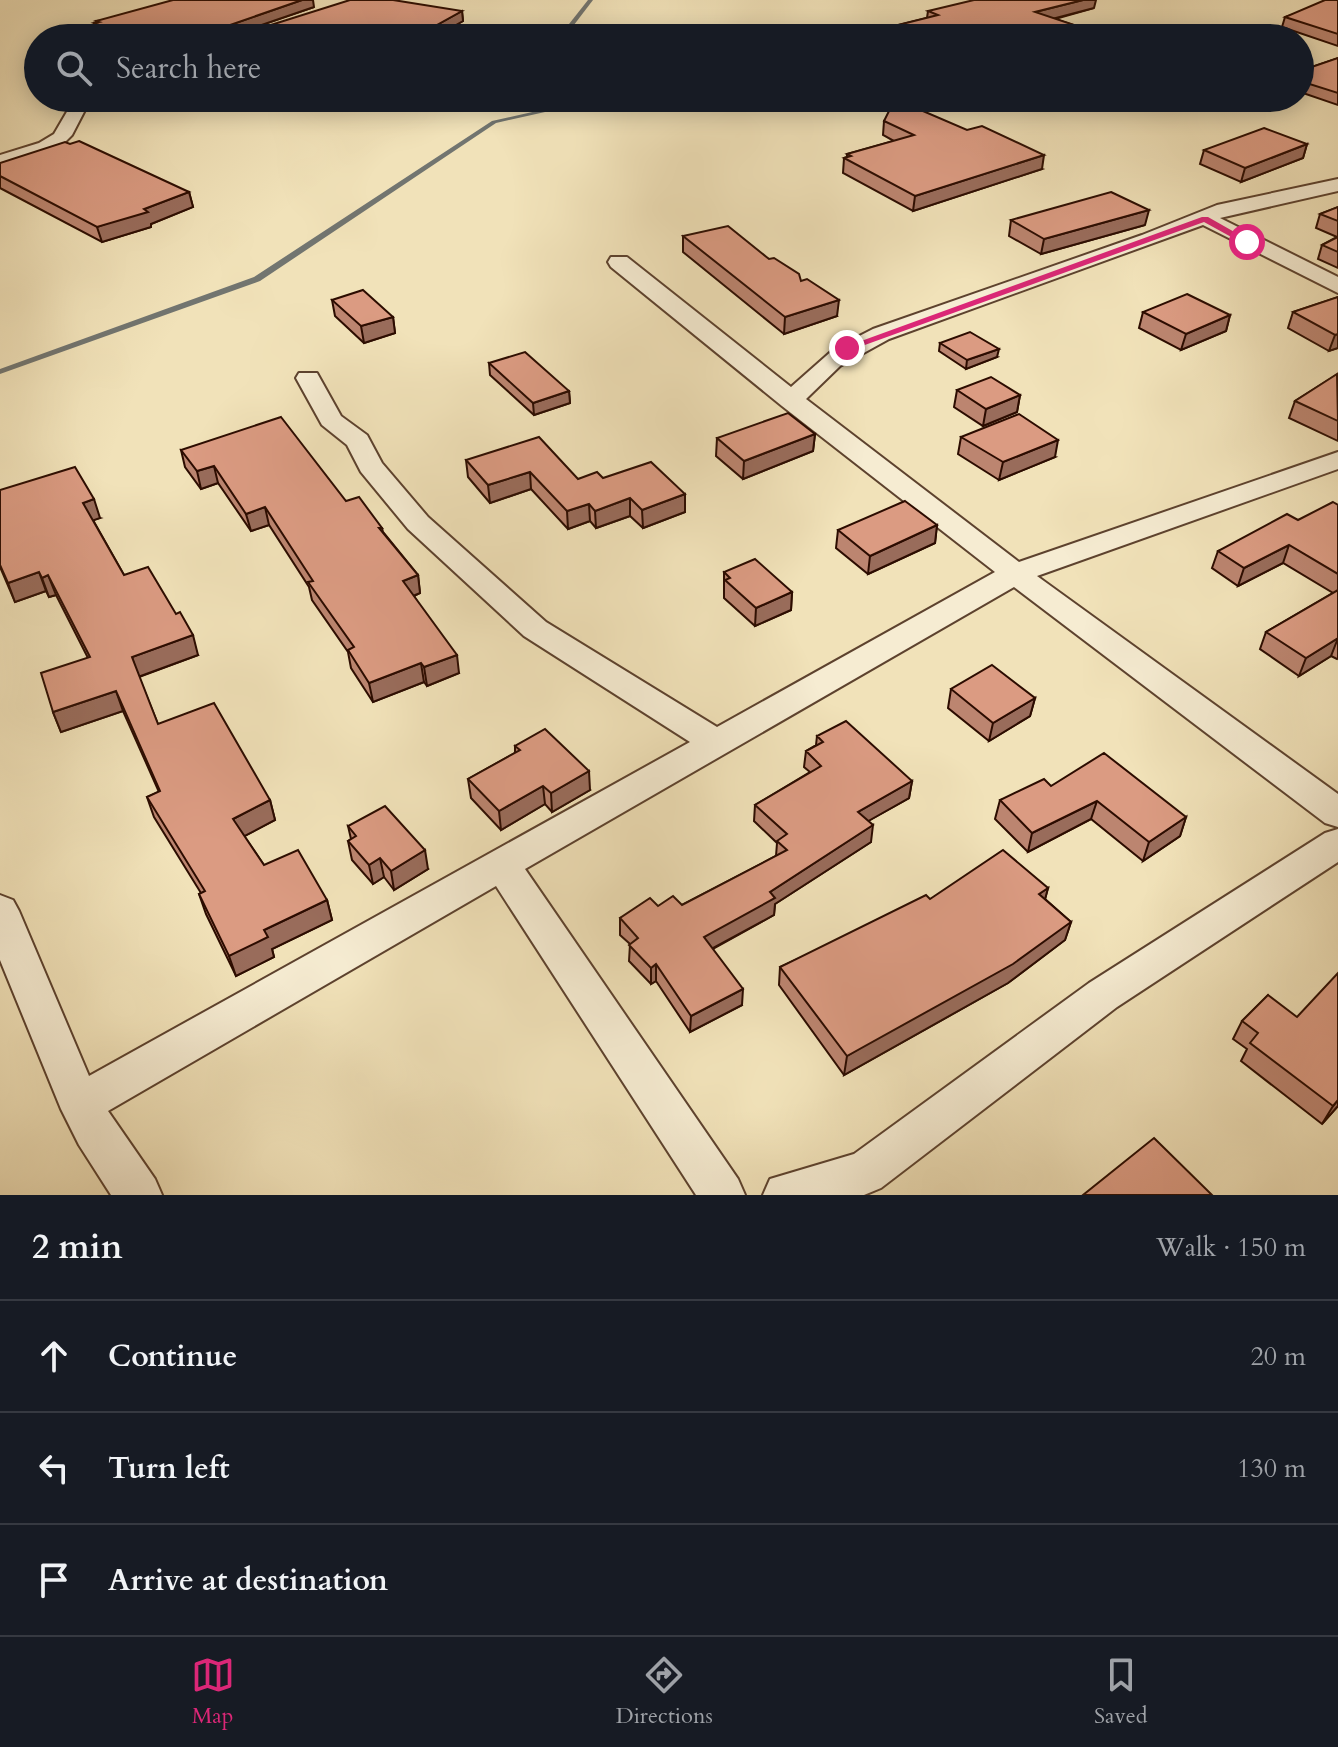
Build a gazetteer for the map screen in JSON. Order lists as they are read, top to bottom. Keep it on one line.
{"page":{"search":"Search here","heading":["2 min","Walk · 150 m"],"list":[["Continue","20 m"],["Turn left","130 m"],"Arrive at destination"],"nav":["Map","Directions","Saved"]}}
